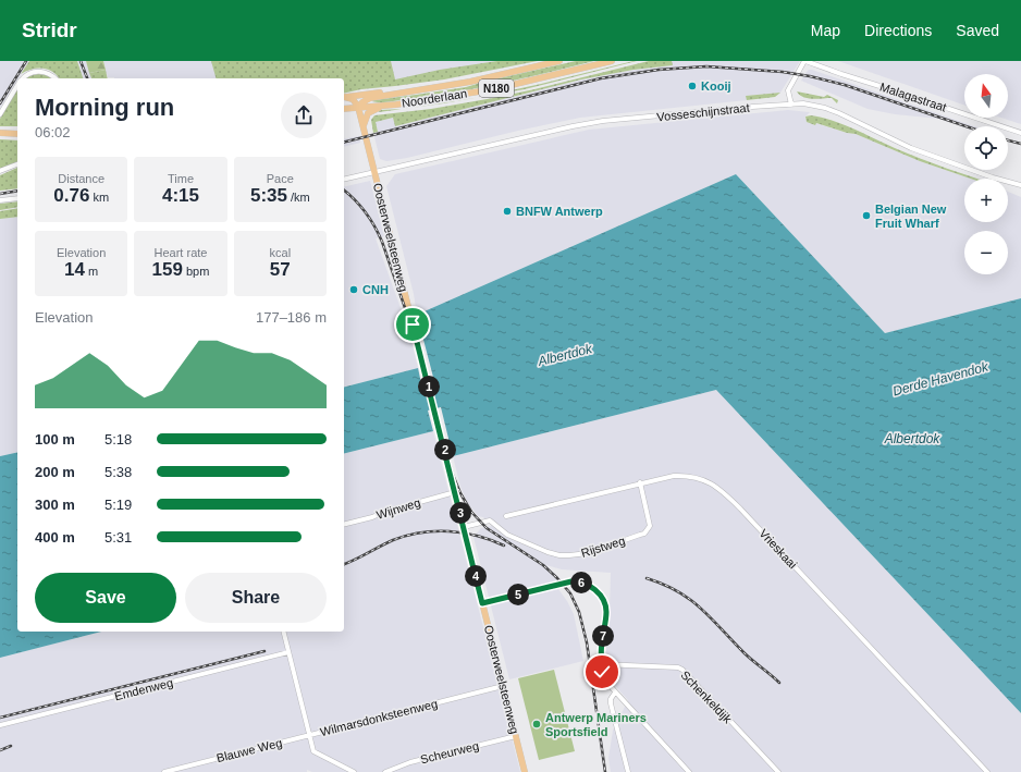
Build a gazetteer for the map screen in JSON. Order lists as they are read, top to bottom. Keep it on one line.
{"streets":{"main road":["N180","Noorderlaan","Oosterweelsteenweg"],"street":["Malagastraat","Vosseschijnstraat","Wijnweg","Rijstweg","Vrieskaai","Emdenweg","Schenkeldijk","Wilmarsdonksteenweg","Blauwe Weg","Scheurweg"]},"crossings":[["Malagastraat","Vosseschijnstraat"],["Noorderlaan","Oosterweelsteenweg"],["Vosseschijnstraat","Oosterweelsteenweg"],["Oosterweelsteenweg","Wijnweg"],["Oosterweelsteenweg","Rijstweg"],["Oosterweelsteenweg","Wilmarsdonksteenweg"],["Oosterweelsteenweg","Scheurweg"],["Rijstweg","Vrieskaai"],["Emdenweg","Wilmarsdonksteenweg"],["Wilmarsdonksteenweg","Blauwe Weg"]],"water":["Albertdok","Derde Havendok"],"places":["Kooij","BNFW Antwerp","Belgian New Fruit Wharf","CNH","Antwerp Mariners Sportsfield"],"north":"top","page":{"header":"Stridr","nav":["Map","Directions","Saved"],"map_buttons":["+","−"],"heading":["Morning run","06:02"],"stats":[["Distance","0.76 km"],["Time","4:15"],["Pace","5:35 /km"],["Elevation","14 m"],["Heart rate","159 bpm"],["kcal","57"]],"chart":["Elevation","177–186 m"],"pins":["1","2","3","4","6","5","7"],"list":[{"name":"100 m","note":"5:18"},{"name":"200 m","note":"5:38"},{"name":"300 m","note":"5:19"},{"name":"400 m","note":"5:31"}],"buttons":["Save","Share"]}}
